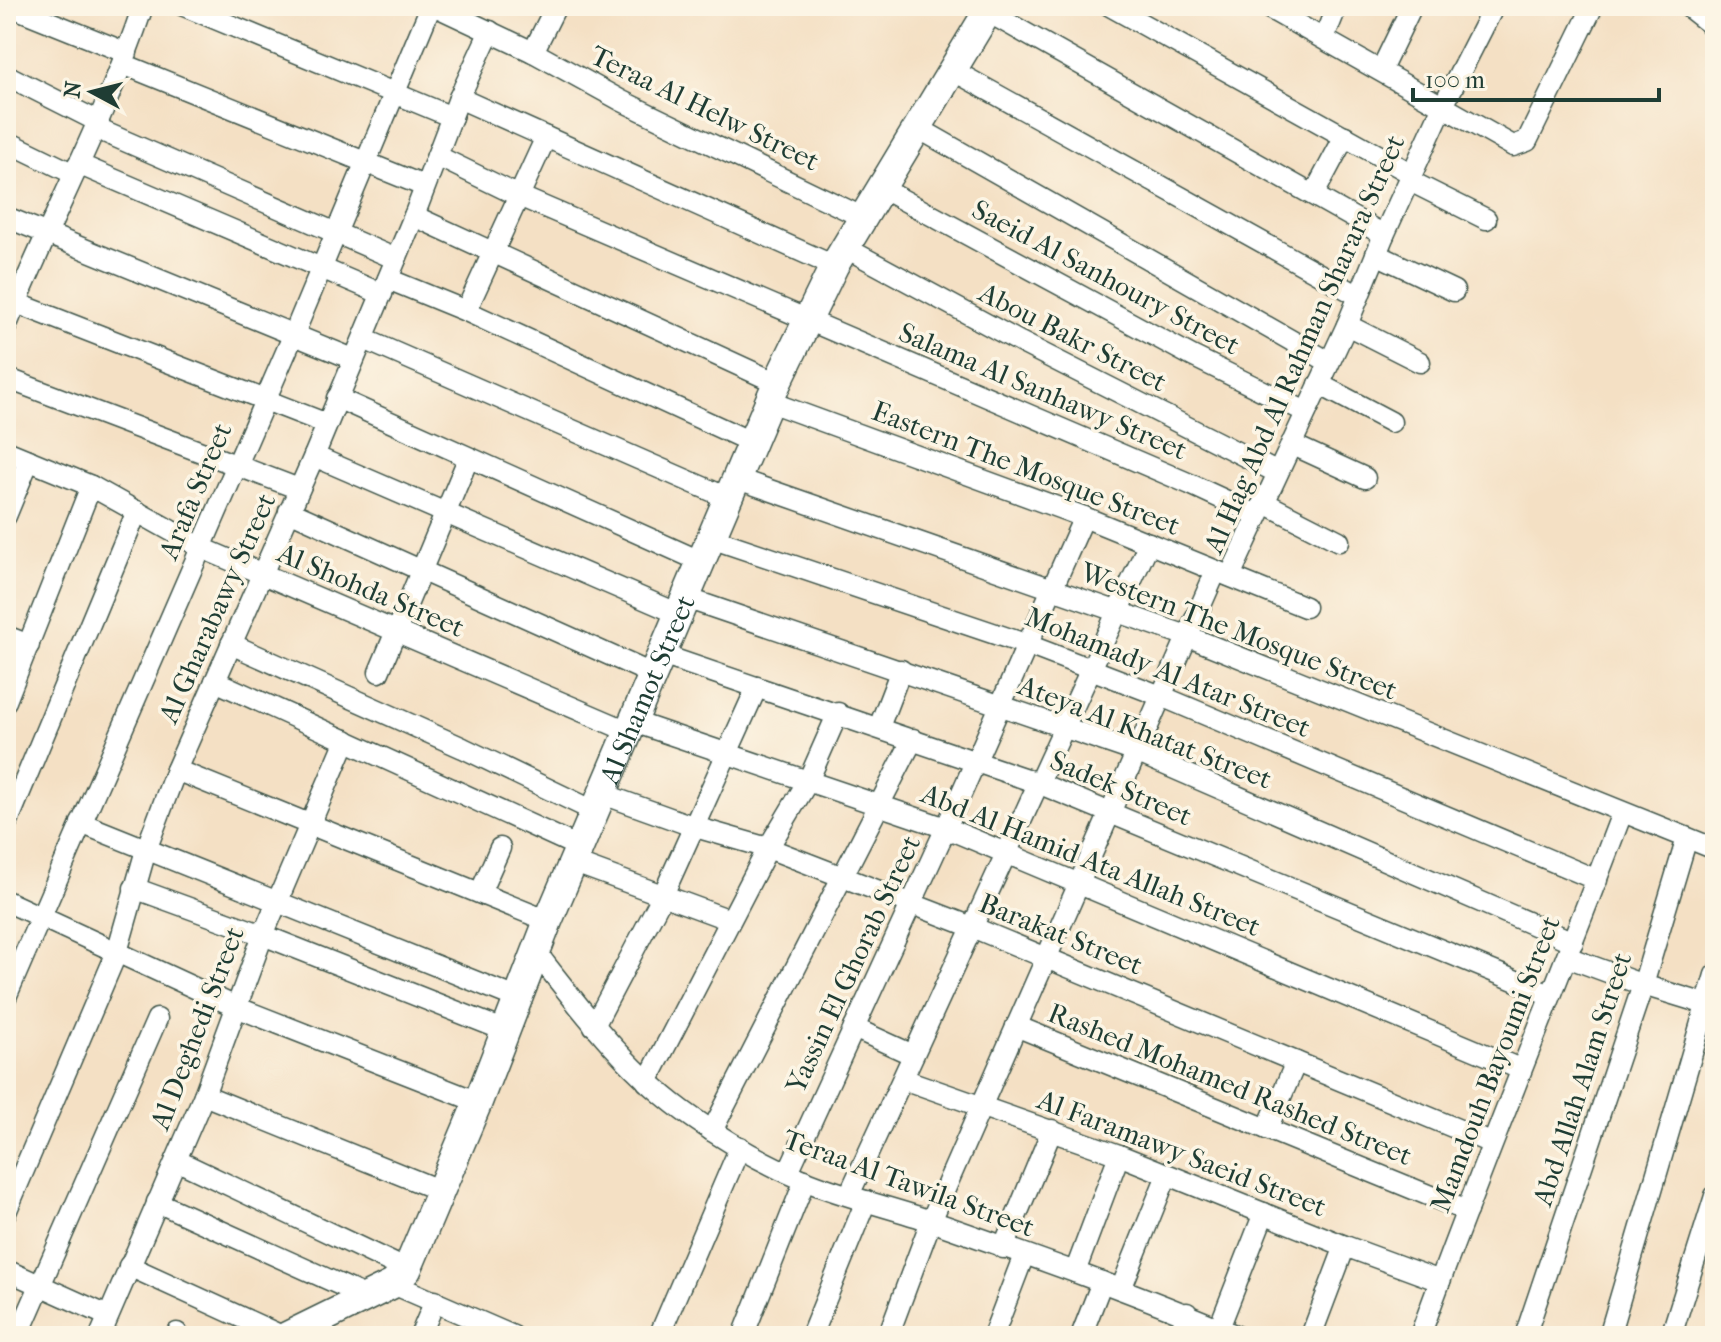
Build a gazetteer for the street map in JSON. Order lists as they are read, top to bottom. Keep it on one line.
{"streets":{"street":["Teraa Al Helw Street","Saeid Al Sanhoury Street","Abou Bakr Street","Al Hag Abd Al Rahman Sharara Street","Salama Al Sanhawy Street","Eastern The Mosque Street","Arafa Street","Al Shohda Street","Al Gharabawy Street","Western The Mosque Street","Mohamady Al Atar Street","Al Shamot Street","Ateya Al Khatat Street","Sadek Street","Abd Al Hamid Ata Allah Street","Barakat Street","Yassin El Ghorab Street","Al Deghedi Street","Mamdouh Bayoumi Street","Abd Allah Alam Street","Rashed Mohamed Rashed Street","Al Faramawy Saeid Street","Teraa Al Tawila Street"]},"crossings":[["Teraa Al Helw Street","Arafa Street"],["Teraa Al Helw Street","Al Gharabawy Street"],["Teraa Al Helw Street","Al Shamot Street"],["Saeid Al Sanhoury Street","Al Hag Abd Al Rahman Sharara Street"],["Saeid Al Sanhoury Street","Al Shamot Street"],["Abou Bakr Street","Al Hag Abd Al Rahman Sharara Street"],["Abou Bakr Street","Arafa Street"],["Abou Bakr Street","Al Gharabawy Street"],["Abou Bakr Street","Al Shamot Street"],["Al Hag Abd Al Rahman Sharara Street","Salama Al Sanhawy Street"],["Al Hag Abd Al Rahman Sharara Street","Eastern The Mosque Street"],["Al Hag Abd Al Rahman Sharara Street","Western The Mosque Street"],["Al Hag Abd Al Rahman Sharara Street","Mohamady Al Atar Street"],["Al Hag Abd Al Rahman Sharara Street","Ateya Al Khatat Street"],["Al Hag Abd Al Rahman Sharara Street","Sadek Street"],["Al Hag Abd Al Rahman Sharara Street","Abd Al Hamid Ata Allah Street"],["Al Hag Abd Al Rahman Sharara Street","Barakat Street"],["Al Hag Abd Al Rahman Sharara Street","Rashed Mohamed Rashed Street"],["Al Hag Abd Al Rahman Sharara Street","Al Faramawy Saeid Street"],["Al Hag Abd Al Rahman Sharara Street","Teraa Al Tawila Street"],["Salama Al Sanhawy Street","Al Gharabawy Street"],["Salama Al Sanhawy Street","Al Shamot Street"],["Eastern The Mosque Street","Al Gharabawy Street"],["Eastern The Mosque Street","Al Shamot Street"],["Eastern The Mosque Street","Yassin El Ghorab Street"],["Arafa Street","Al Shohda Street"],["Al Shohda Street","Al Gharabawy Street"],["Al Shohda Street","Al Shamot Street"],["Al Shohda Street","Abd Al Hamid Ata Allah Street"],["Al Gharabawy Street","Western The Mosque Street"],["Al Gharabawy Street","Mohamady Al Atar Street"],["Al Gharabawy Street","Ateya Al Khatat Street"],["Al Gharabawy Street","Sadek Street"],["Al Gharabawy Street","Barakat Street"],["Western The Mosque Street","Al Shamot Street"],["Western The Mosque Street","Yassin El Ghorab Street"],["Western The Mosque Street","Mamdouh Bayoumi Street"],["Western The Mosque Street","Abd Allah Alam Street"],["Mohamady Al Atar Street","Al Shamot Street"],["Mohamady Al Atar Street","Yassin El Ghorab Street"],["Mohamady Al Atar Street","Mamdouh Bayoumi Street"],["Al Shamot Street","Ateya Al Khatat Street"],["Al Shamot Street","Sadek Street"],["Al Shamot Street","Abd Al Hamid Ata Allah Street"],["Al Shamot Street","Barakat Street"],["Al Shamot Street","Teraa Al Tawila Street"],["Ateya Al Khatat Street","Yassin El Ghorab Street"],["Ateya Al Khatat Street","Mamdouh Bayoumi Street"],["Ateya Al Khatat Street","Abd Allah Alam Street"],["Sadek Street","Yassin El Ghorab Street"],["Sadek Street","Mamdouh Bayoumi Street"],["Abd Al Hamid Ata Allah Street","Yassin El Ghorab Street"],["Abd Al Hamid Ata Allah Street","Mamdouh Bayoumi Street"],["Barakat Street","Yassin El Ghorab Street"],["Barakat Street","Mamdouh Bayoumi Street"],["Yassin El Ghorab Street","Teraa Al Tawila Street"],["Mamdouh Bayoumi Street","Rashed Mohamed Rashed Street"],["Mamdouh Bayoumi Street","Al Faramawy Saeid Street"]],"scale_bar":"100 m","north":"left"}
